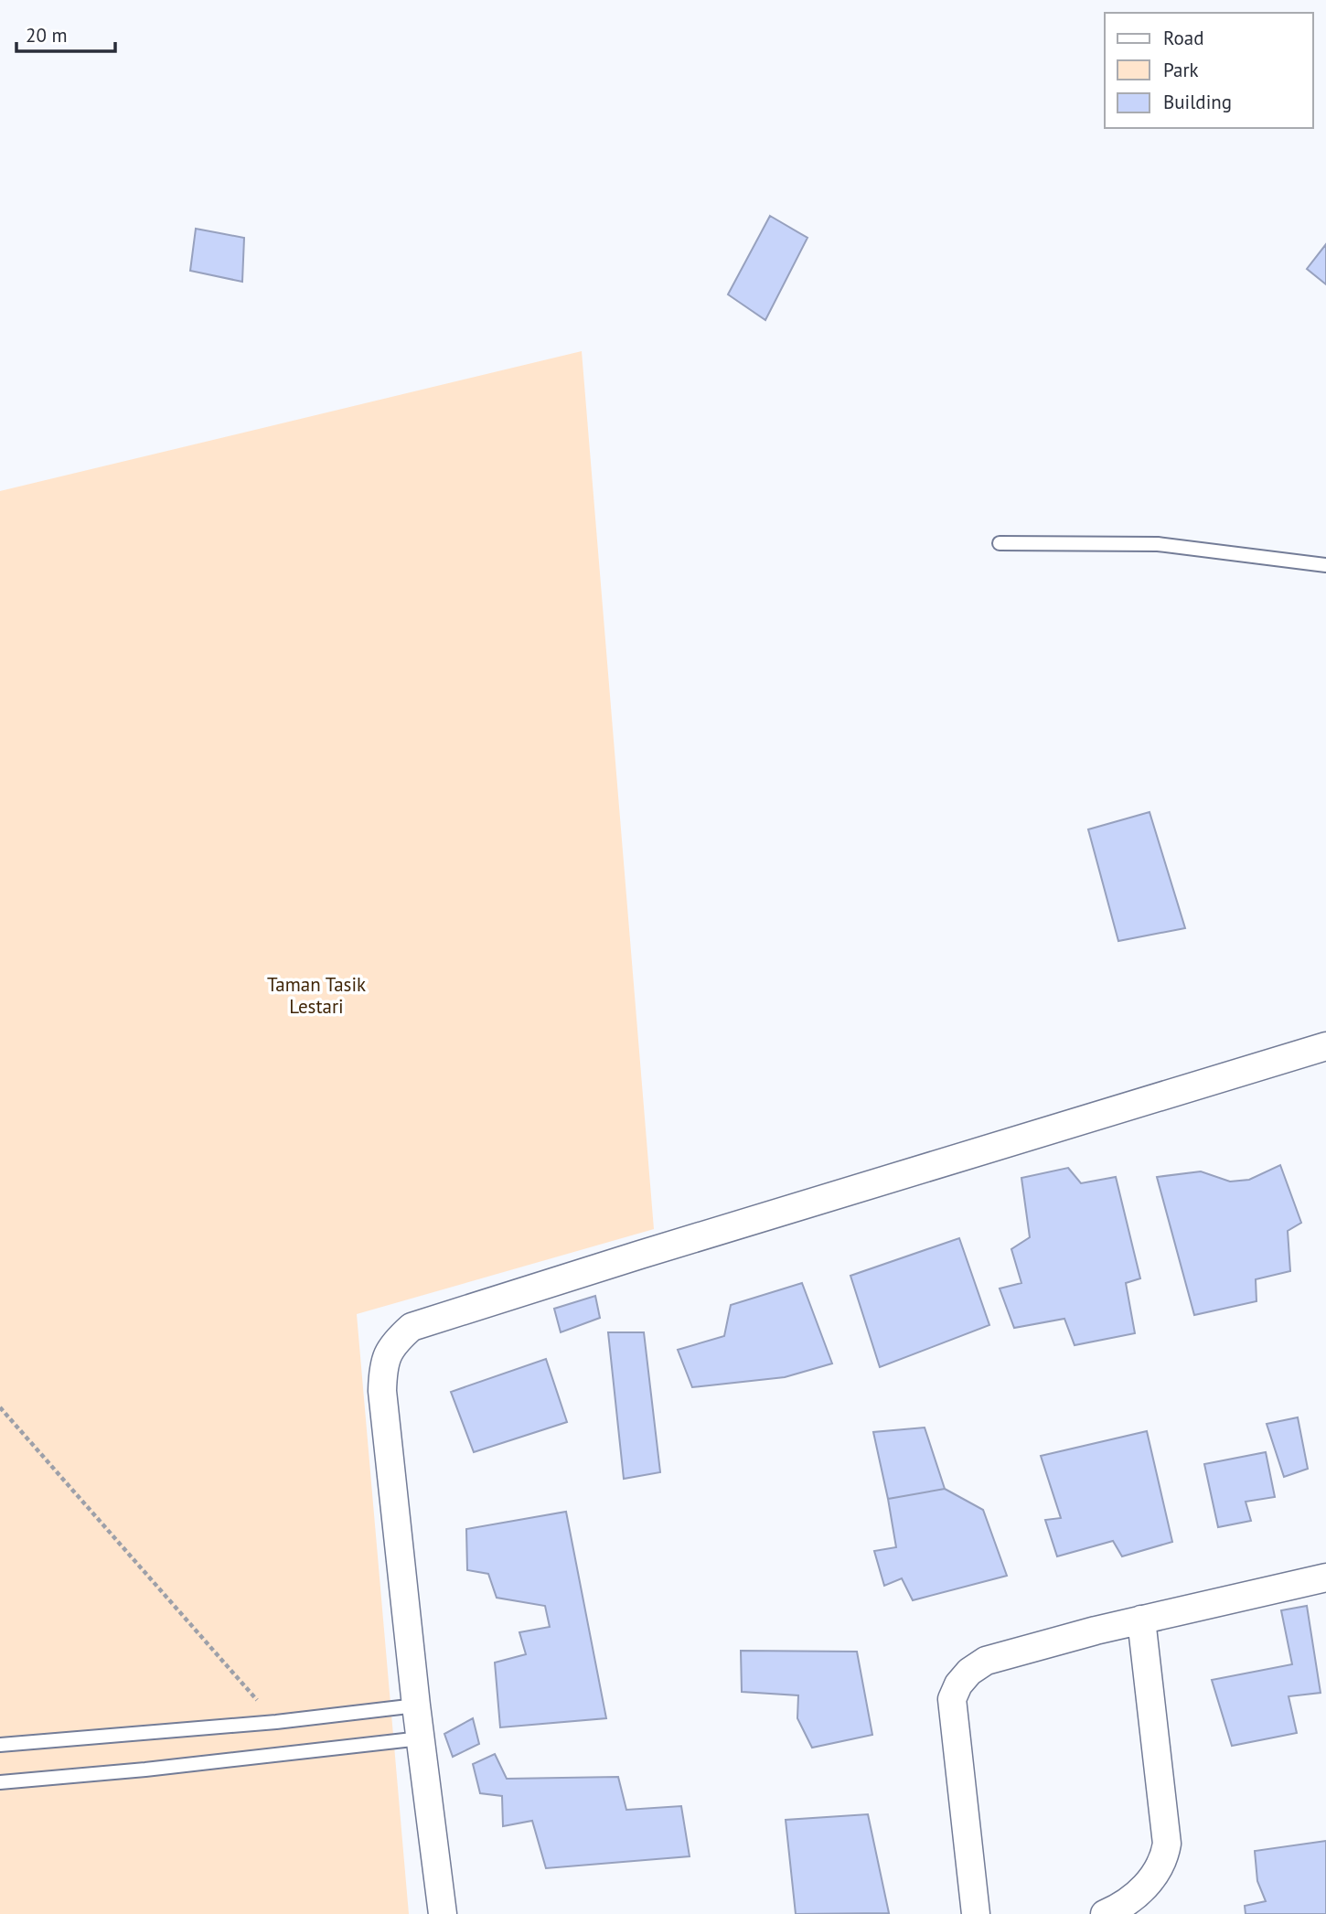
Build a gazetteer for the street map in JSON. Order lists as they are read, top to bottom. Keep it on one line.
{"parks":["Taman Tasik Lestari"],"legend":["Road","Park","Building"],"scale_bar":"20 m"}
